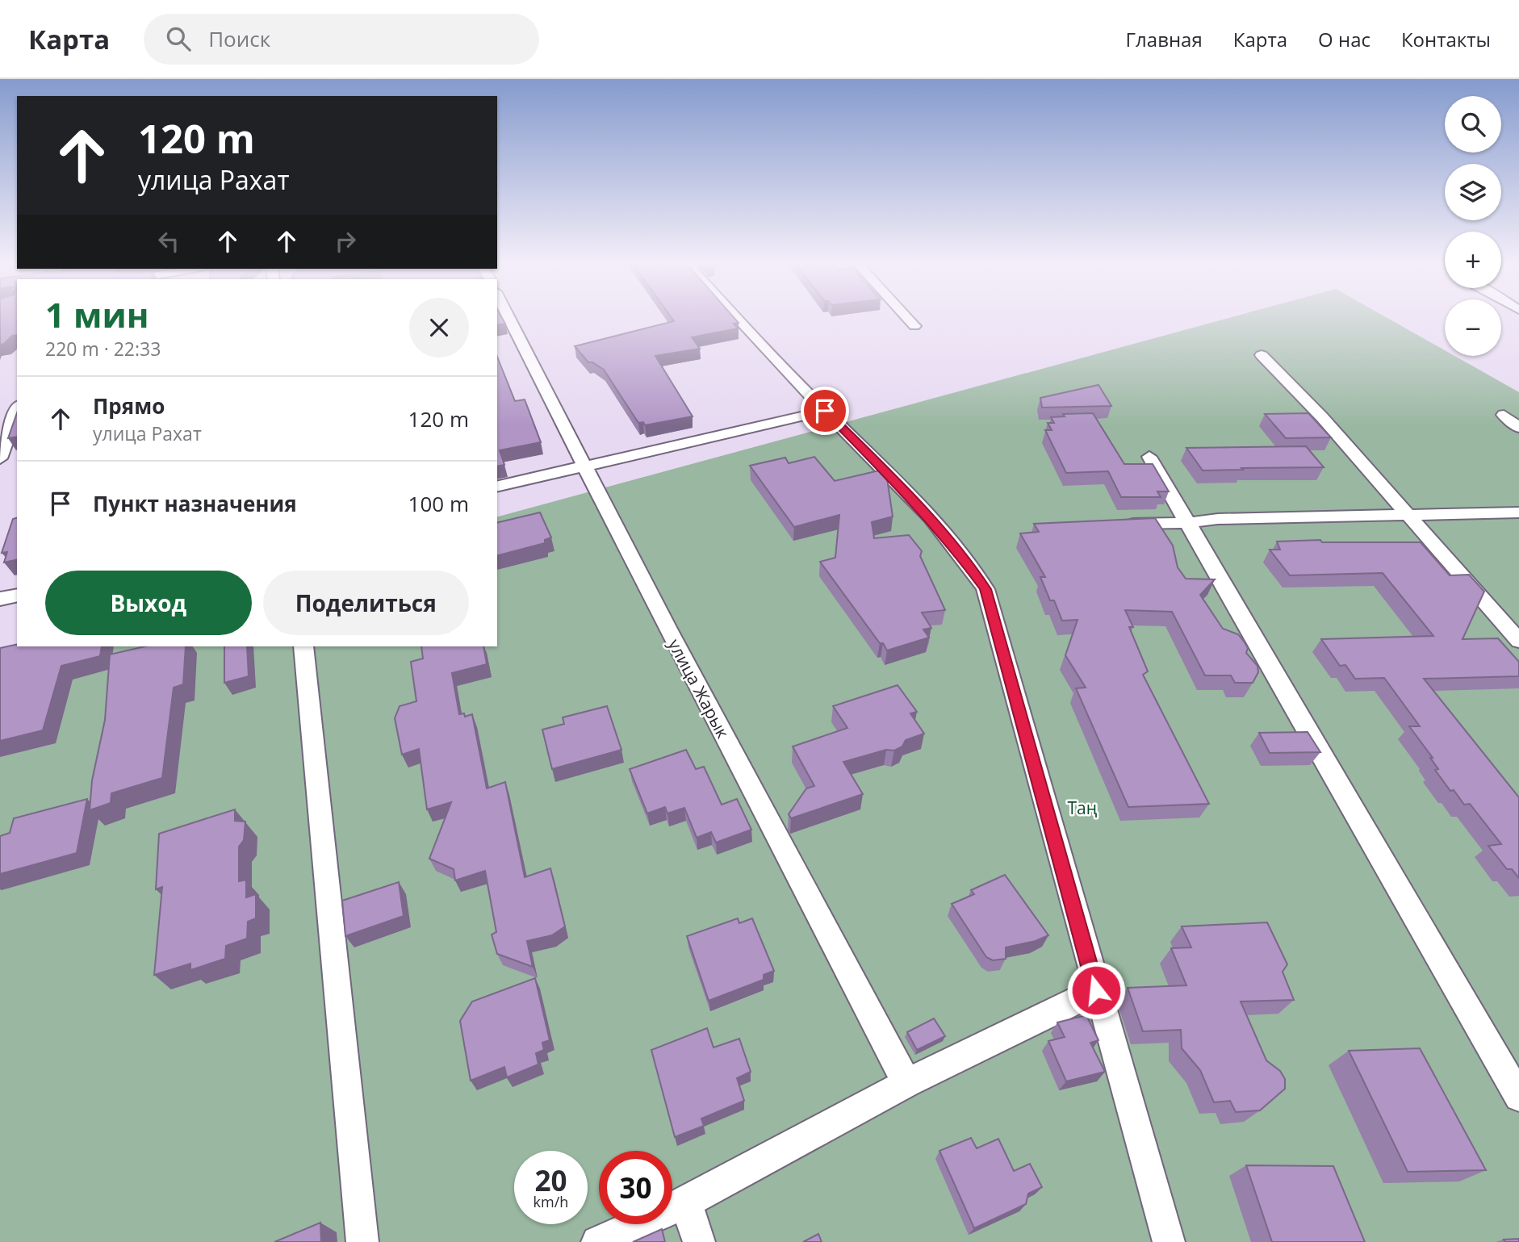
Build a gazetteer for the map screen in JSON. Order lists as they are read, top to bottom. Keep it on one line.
{"streets":{"street":["улица Жарык"]},"parks":["Таң"],"page":{"header":"Карта","search":"Поиск","nav":["Главная","Карта","О нас","Контакты"],"map_buttons":["+","−"],"turn":["120 m","улица Рахат"],"heading":["1 мин","220 m · 22:33"],"list":[{"name":"Прямо","note":"улица Рахат","value":"120 m"},{"name":"Пункт назначения","value":"100 m"}],"buttons":["Выход","Поделиться"],"speed":"20 km/h","limit":"30"}}
